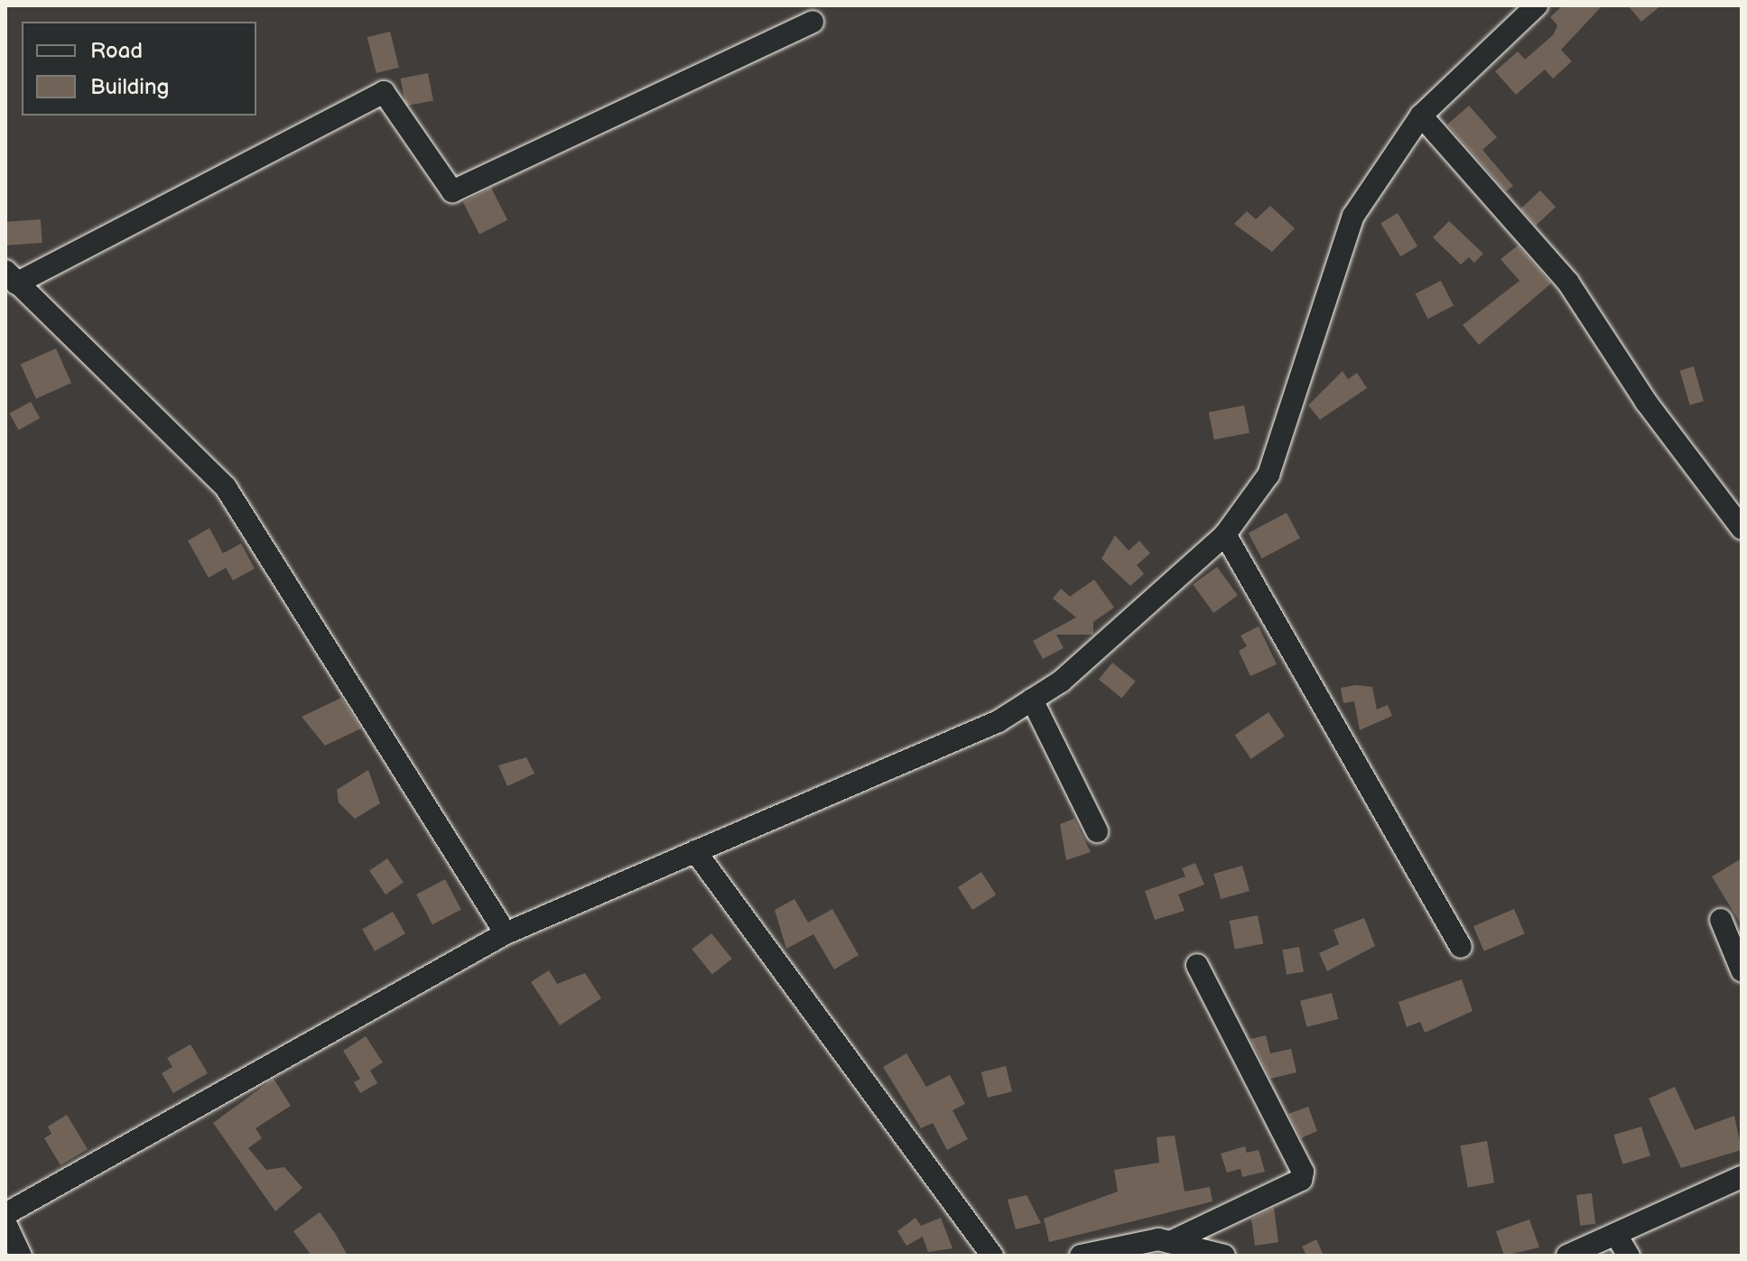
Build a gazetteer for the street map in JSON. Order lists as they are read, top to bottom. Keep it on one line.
{"legend":["Road","Building"]}
